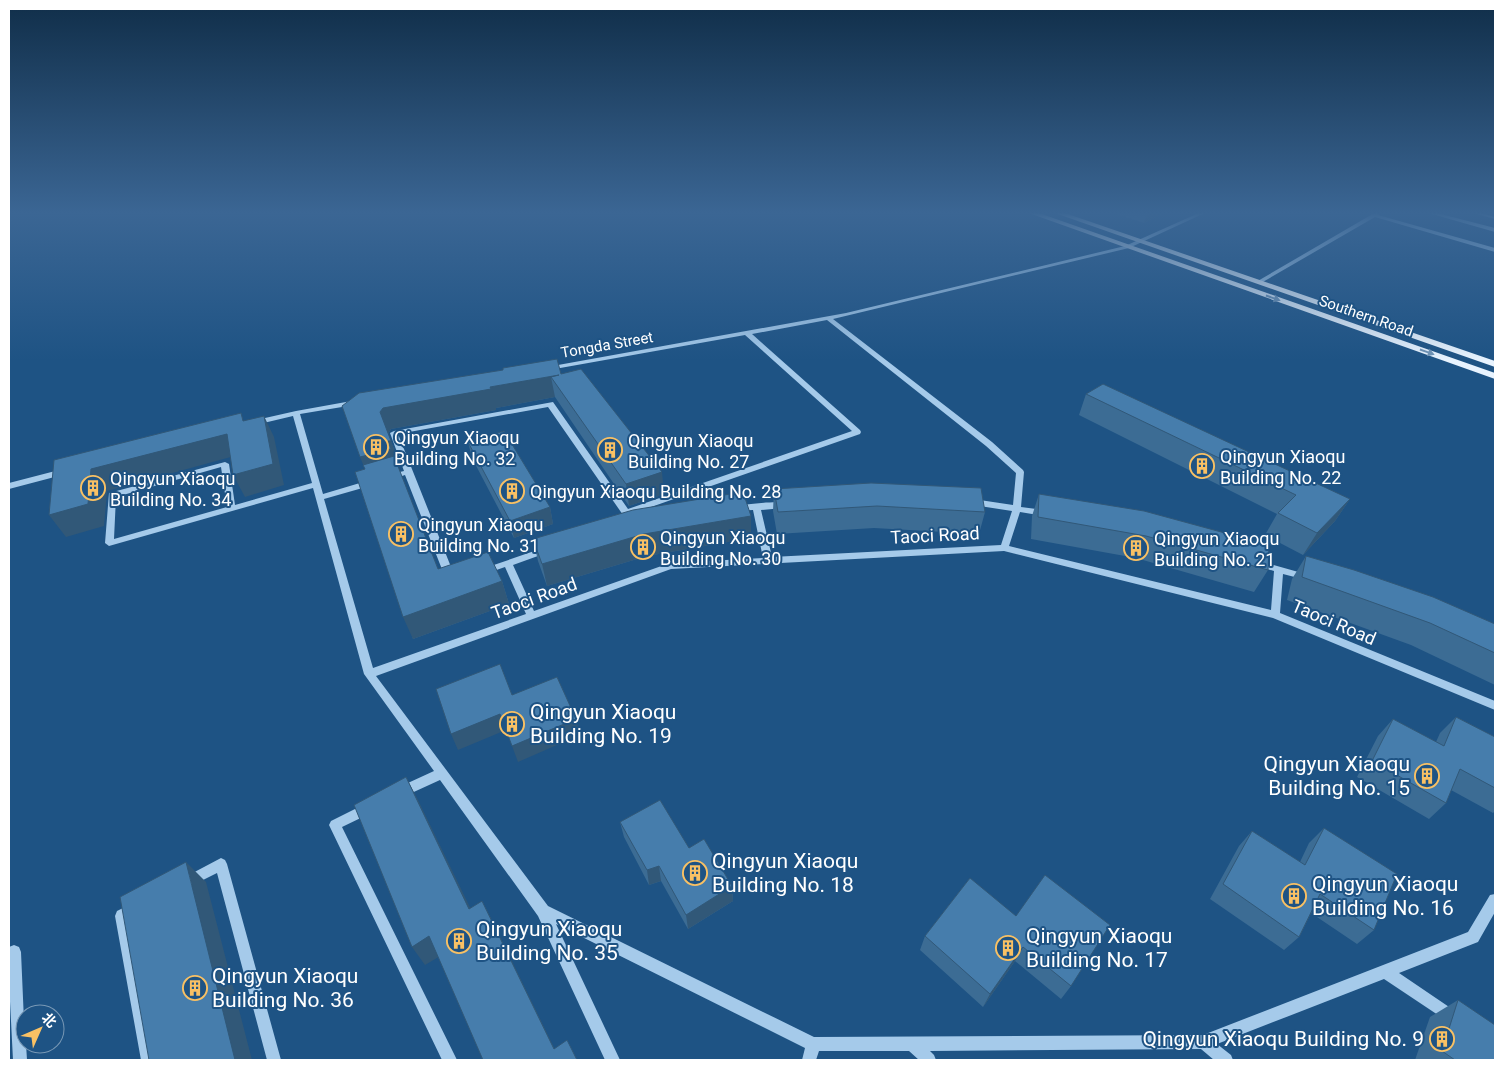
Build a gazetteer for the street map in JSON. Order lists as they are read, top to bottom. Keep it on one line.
{"streets":{"main road":["Southern Road"],"street":["Tongda Street","Taoci Road"]},"places":{"building":["Qingyun Xiaoqu Building No. 32","Qingyun Xiaoqu Building No. 27","Qingyun Xiaoqu Building No. 22","Qingyun Xiaoqu Building No. 34","Qingyun Xiaoqu Building No. 28","Qingyun Xiaoqu Building No. 31","Qingyun Xiaoqu Building No. 30","Qingyun Xiaoqu Building No. 21","Qingyun Xiaoqu Building No. 19","Qingyun Xiaoqu Building No. 15","Qingyun Xiaoqu Building No. 18","Qingyun Xiaoqu Building No. 16","Qingyun Xiaoqu Building No. 35","Qingyun Xiaoqu Building No. 17","Qingyun Xiaoqu Building No. 36","Qingyun Xiaoqu Building No. 9"]},"north":"top right"}
